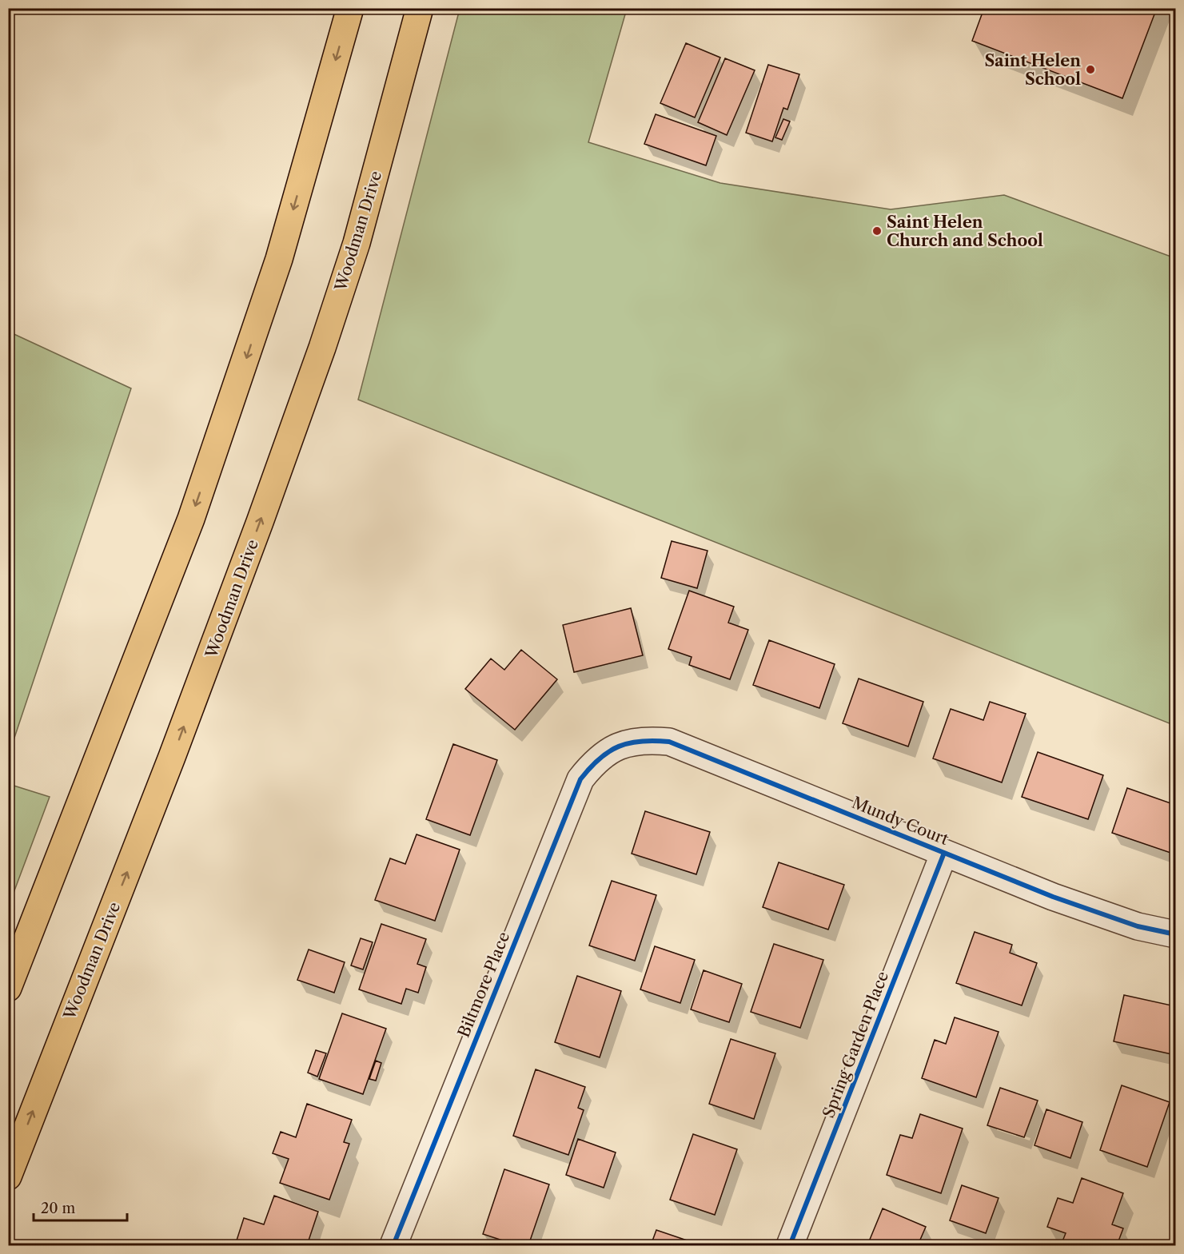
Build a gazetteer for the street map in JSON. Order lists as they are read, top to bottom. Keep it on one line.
{"streets":{"main road":["Woodman Drive"],"street":["Mundy Court","Biltmore Place","Spring Garden Place"]},"crossings":[["Mundy Court","Biltmore Place"],["Mundy Court","Spring Garden Place"]],"places":["Saint Helen School","Saint Helen Church and School"],"scale_bar":"20 m"}
